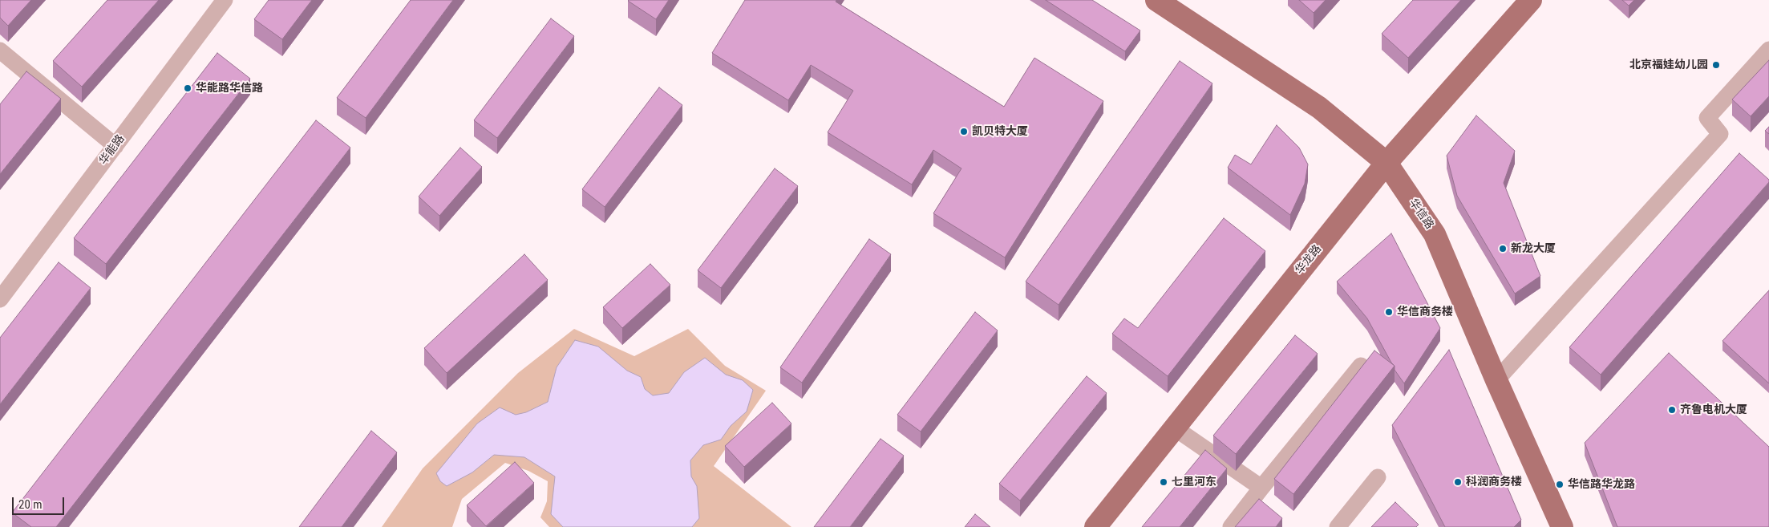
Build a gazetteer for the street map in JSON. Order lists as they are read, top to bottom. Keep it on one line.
{"streets":{"main road":["华信路","华龙路"],"street":["华能路"]},"crossings":[["华信路","华龙路"]],"places":["北京福娃幼儿园","华能路华信路","凯贝特大厦","新龙大厦","华信商务楼","齐鲁电机大厦","七里河东","科润商务楼","华信路华龙路"],"scale_bar":"20 m"}
